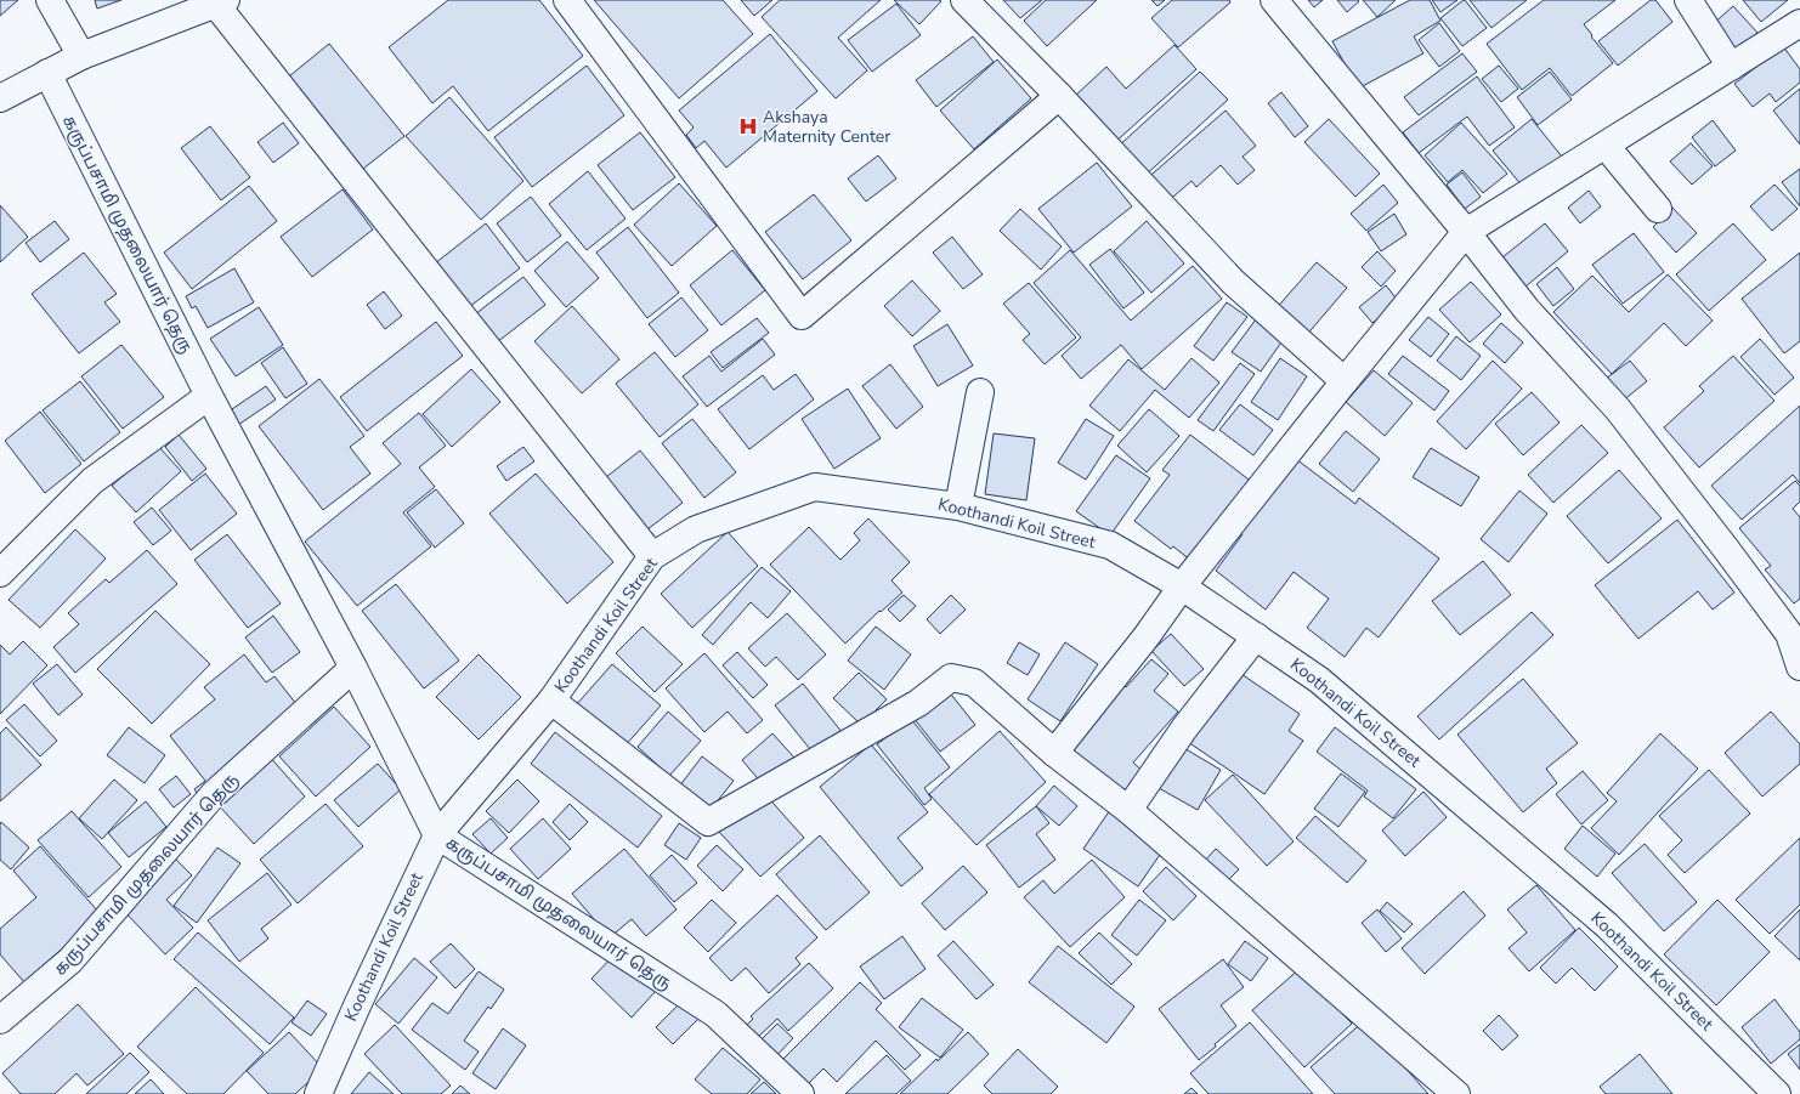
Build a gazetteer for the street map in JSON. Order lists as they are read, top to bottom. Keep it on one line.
{"streets":{"street":["கருப்பசாமி முதலையார் தெரு","Koothandi Koil Street"]},"crossings":[["கருப்பசாமி முதலையார் தெரு","Koothandi Koil Street"]],"places":{"hospital":["Akshaya Maternity Center"]}}
